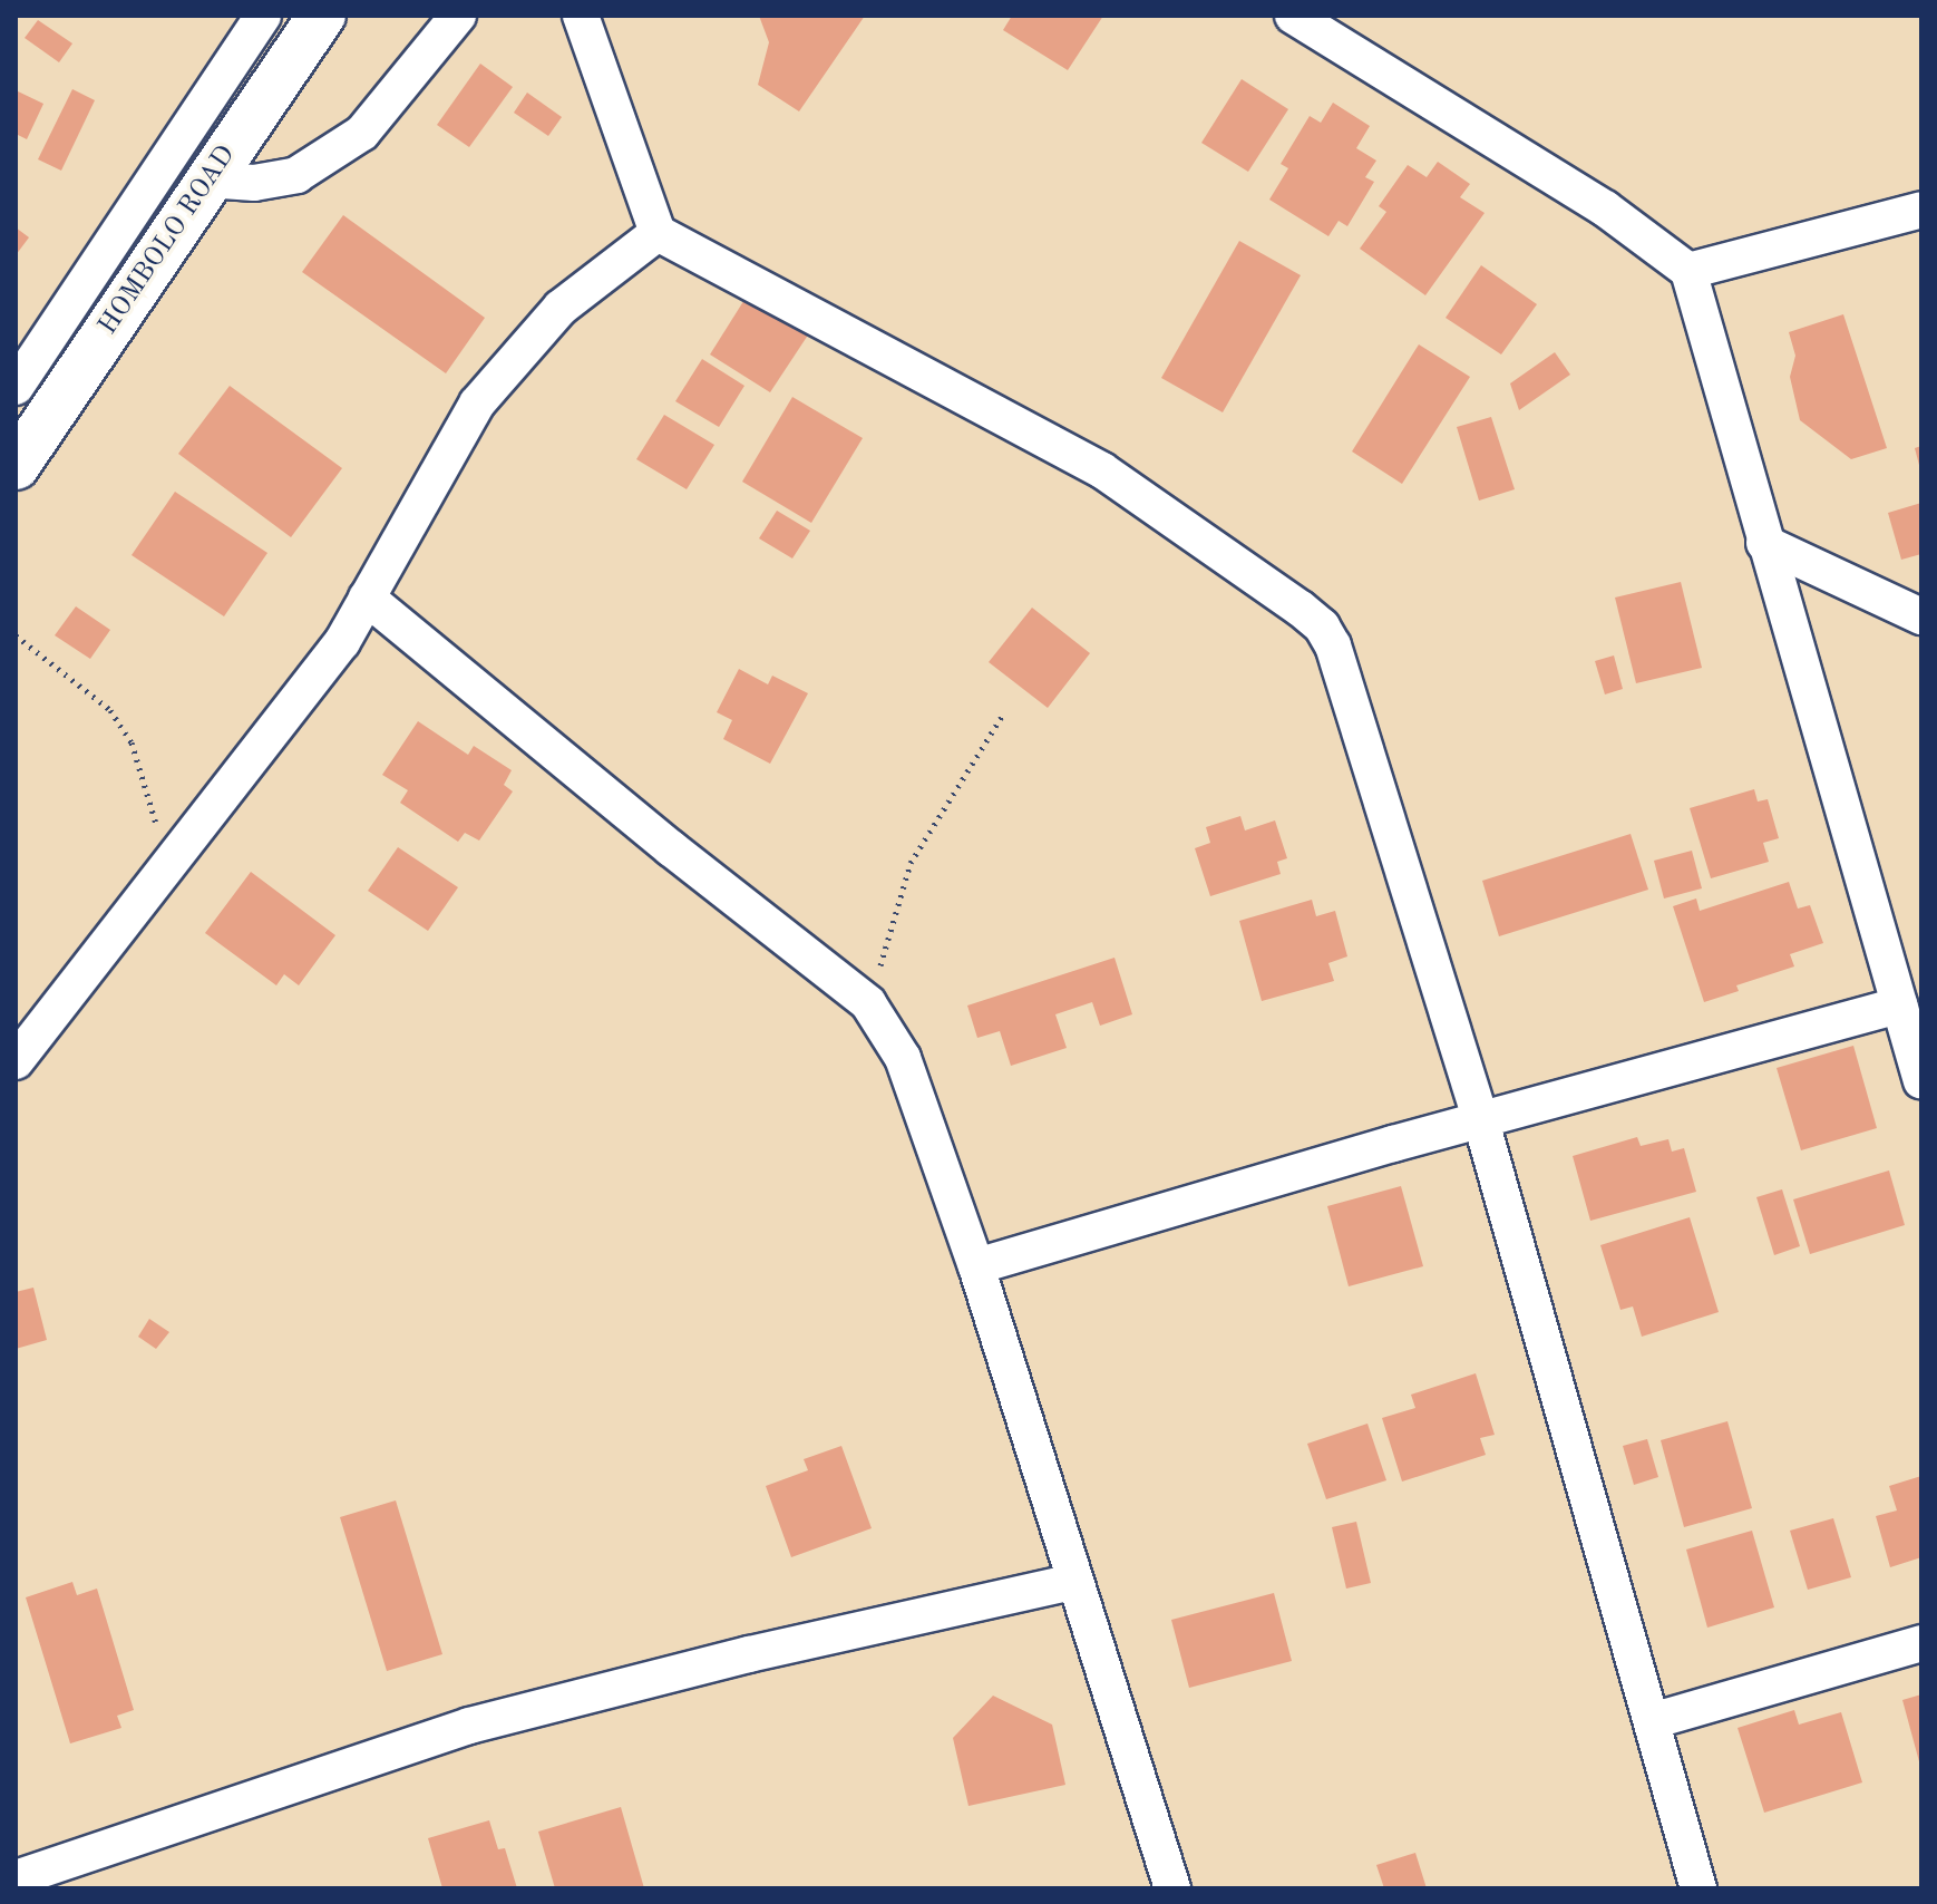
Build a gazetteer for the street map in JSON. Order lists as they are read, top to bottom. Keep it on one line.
{"streets":{"street":["HOMBOLO ROAD"]}}
